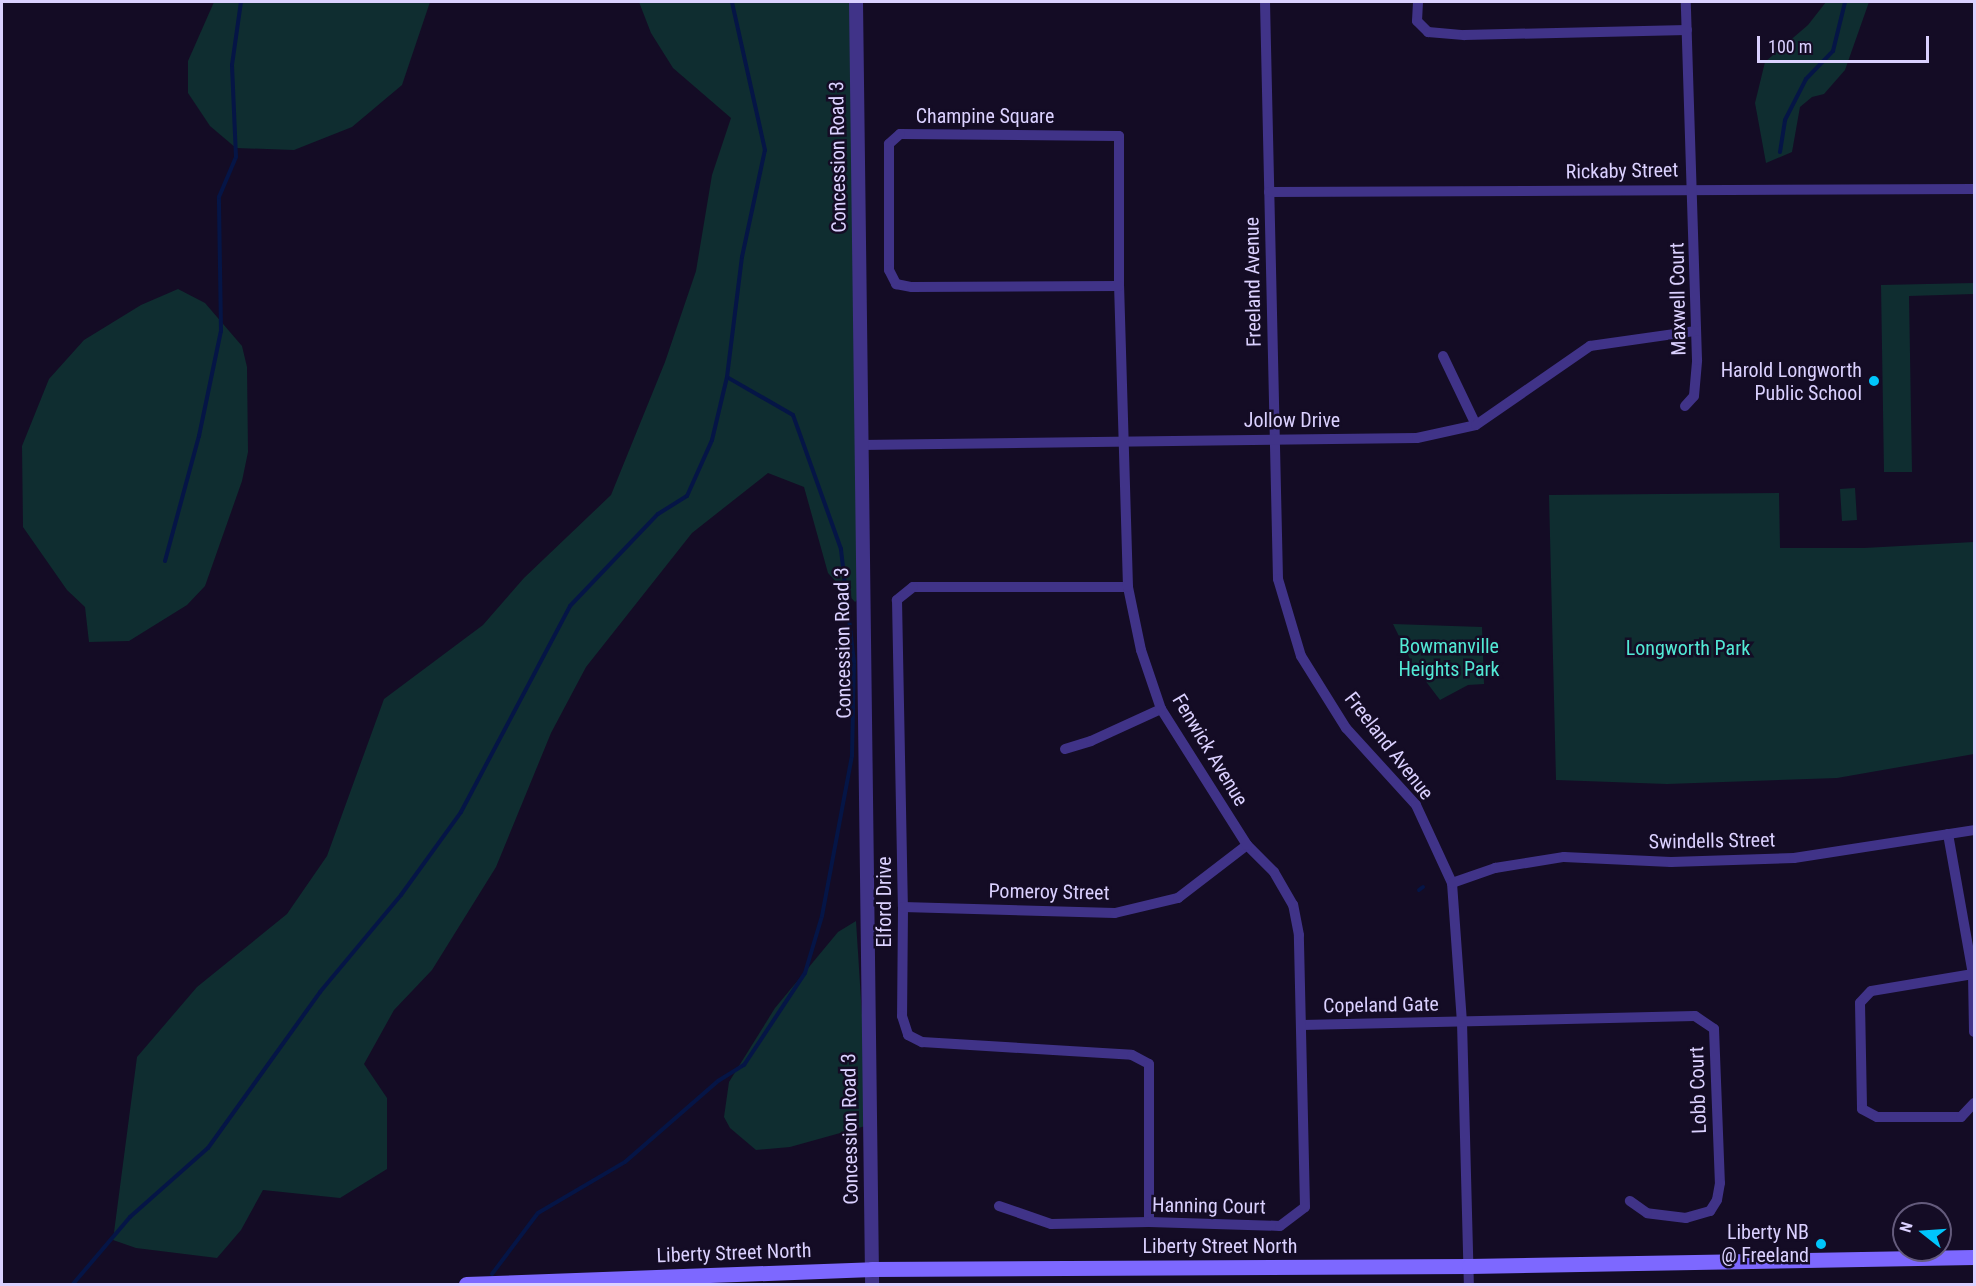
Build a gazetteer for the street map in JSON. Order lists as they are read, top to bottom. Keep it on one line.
{"streets":{"main road":["Liberty Street North"],"street":["Champine Square","Concession Road 3","Rickaby Street","Freeland Avenue","Maxwell Court","Jollow Drive","Fenwick Avenue","Swindells Street","Pomeroy Street","Elford Drive","Copeland Gate","Lobb Court","Hanning Court"]},"crossings":[["Champine Square","Jollow Drive"],["Champine Square","Fenwick Avenue"],["Concession Road 3","Jollow Drive"],["Concession Road 3","Liberty Street North"],["Rickaby Street","Freeland Avenue"],["Rickaby Street","Maxwell Court"],["Freeland Avenue","Jollow Drive"],["Freeland Avenue","Swindells Street"],["Freeland Avenue","Copeland Gate"],["Freeland Avenue","Lobb Court"],["Freeland Avenue","Liberty Street North"],["Maxwell Court","Jollow Drive"],["Jollow Drive","Fenwick Avenue"],["Fenwick Avenue","Pomeroy Street"],["Fenwick Avenue","Elford Drive"],["Fenwick Avenue","Copeland Gate"],["Fenwick Avenue","Hanning Court"],["Pomeroy Street","Elford Drive"],["Elford Drive","Hanning Court"],["Copeland Gate","Lobb Court"],["Copeland Gate","Hanning Court"]],"parks":["Bowmanville Heights Park","Longworth Park"],"places":["Harold Longworth Public School","Liberty NB @ Freeland"],"scale_bar":"100 m","north":"left"}
